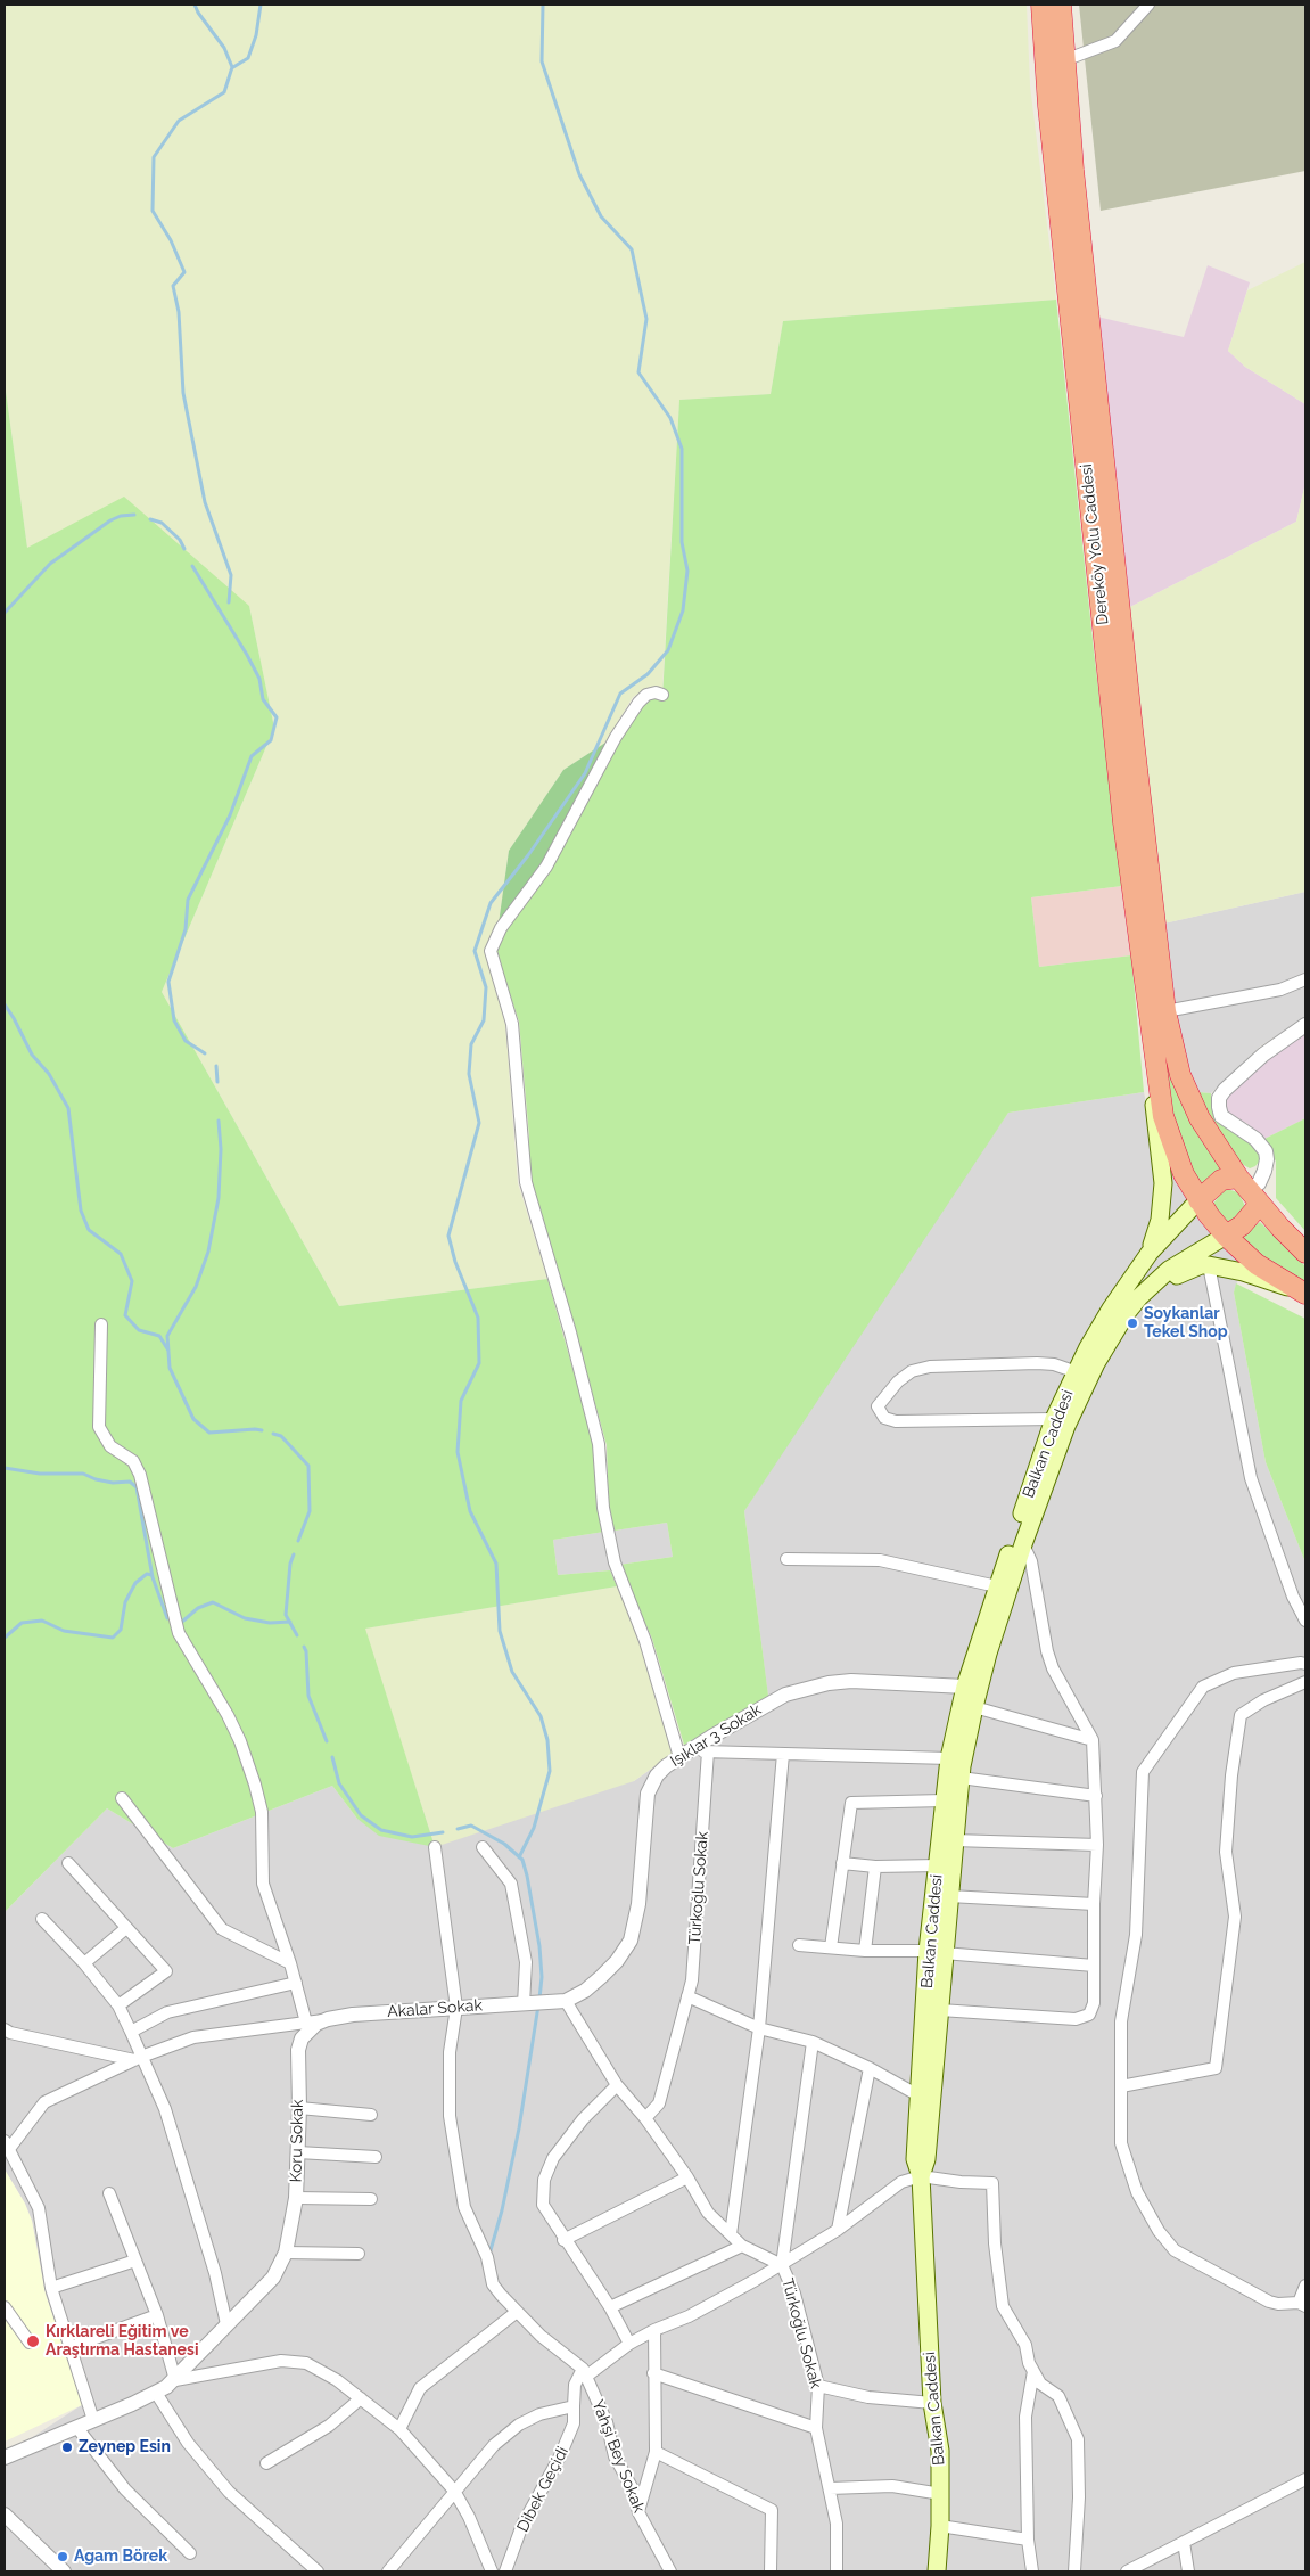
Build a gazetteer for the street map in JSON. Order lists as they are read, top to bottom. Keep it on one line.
{"streets":{"highway":["Dereköy Yolu Caddesi"],"main road":["Balkan Caddesi"],"street":["Işıklar 3 Sokak","Türkoğlu Sokak","Akalar Sokak","Koru Sokak","Yahşi Bey Sokak","Dibek Geçidi"]},"crossings":[["Dereköy Yolu Caddesi","Balkan Caddesi"],["Balkan Caddesi","Işıklar 3 Sokak"],["Işıklar 3 Sokak","Türkoğlu Sokak"],["Işıklar 3 Sokak","Akalar Sokak"],["Türkoğlu Sokak","Akalar Sokak"],["Akalar Sokak","Koru Sokak"],["Yahşi Bey Sokak","Dibek Geçidi"]],"places":["Soykanlar Tekel Shop","Kırklareli Eğitim ve Araştırma Hastanesi","Zeynep Esin","Agam Börek"]}
